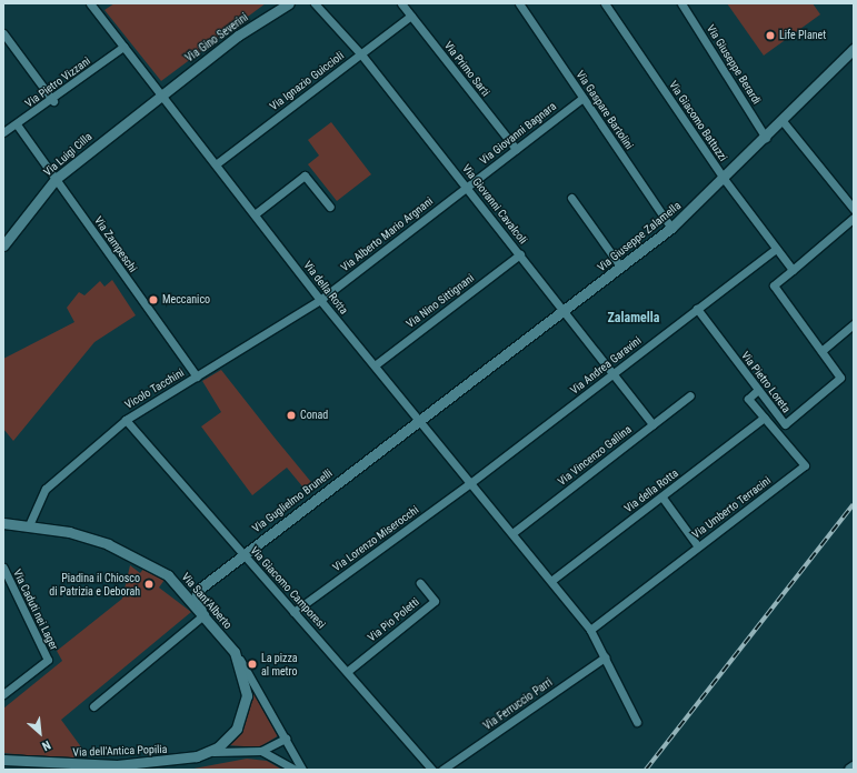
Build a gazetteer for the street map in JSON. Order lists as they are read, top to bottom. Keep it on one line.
{"streets":{"street":["Via Gino Severini","Via Giuseppe Berardi","Via Primo Sarti","Via Ignazio Guiccioli","Via Pietro Vizzani","Via Gaspare Bartolini","Via Giacomo Battuzzi","Via Giovanni Bagnara","Via Luigi Cilla","Via Giovanni Cavalcoli","Via Alberto Mario Argnani","Via Giuseppe Zalamella","Via Zampeschi","Via della Rotta","Via Nino Sittignani","Via Andrea Garavini","Via Pietro Loreta","Vicolo Tacchini","Via Vincenzo Gallina","Via Guglielmo Brunelli","Via Umberto Terracini","Via Lorenzo Miserocchi","Via Giacomo Camporesi","Via Sant'Alberto","Via Caduti nei Lager","Via Pio Poletti","Via Ferruccio Parri","Via dell'Antica Popilia"]},"crossings":[["Via Gino Severini","Via Luigi Cilla"],["Via Gino Severini","Via della Rotta"],["Via Giuseppe Berardi","Via Giuseppe Zalamella"],["Via Primo Sarti","Via Ignazio Guiccioli"],["Via Primo Sarti","Via Giovanni Bagnara"],["Via Ignazio Guiccioli","Via Giovanni Cavalcoli"],["Via Ignazio Guiccioli","Via della Rotta"],["Via Pietro Vizzani","Via Zampeschi"],["Via Pietro Vizzani","Via della Rotta"],["Via Gaspare Bartolini","Via Giovanni Bagnara"],["Via Gaspare Bartolini","Via Giuseppe Zalamella"],["Via Giacomo Battuzzi","Via Giuseppe Zalamella"],["Via Giacomo Battuzzi","Via Andrea Garavini"],["Via Giovanni Bagnara","Via Giovanni Cavalcoli"],["Via Giovanni Bagnara","Via Alberto Mario Argnani"],["Via Luigi Cilla","Via Zampeschi"],["Via Luigi Cilla","Via della Rotta"],["Via Giovanni Cavalcoli","Via Alberto Mario Argnani"],["Via Giovanni Cavalcoli","Via Giuseppe Zalamella"],["Via Giovanni Cavalcoli","Via Nino Sittignani"],["Via Giovanni Cavalcoli","Via Andrea Garavini"],["Via Giovanni Cavalcoli","Via Vincenzo Gallina"],["Via Alberto Mario Argnani","Via della Rotta"],["Via Alberto Mario Argnani","Vicolo Tacchini"],["Via Giuseppe Zalamella","Via della Rotta"],["Via Giuseppe Zalamella","Via Guglielmo Brunelli"],["Via Zampeschi","Vicolo Tacchini"],["Via della Rotta","Via Nino Sittignani"],["Via della Rotta","Via Andrea Garavini"],["Via della Rotta","Vicolo Tacchini"],["Via della Rotta","Via Vincenzo Gallina"],["Via della Rotta","Via Guglielmo Brunelli"],["Via della Rotta","Via Umberto Terracini"],["Via della Rotta","Via Lorenzo Miserocchi"],["Via della Rotta","Via Ferruccio Parri"],["Via Andrea Garavini","Via Pietro Loreta"],["Via Andrea Garavini","Via Lorenzo Miserocchi"],["Via Pietro Loreta","Via Umberto Terracini"],["Vicolo Tacchini","Via Giacomo Camporesi"],["Vicolo Tacchini","Via Sant'Alberto"],["Via Guglielmo Brunelli","Via Giacomo Camporesi"],["Via Guglielmo Brunelli","Via Sant'Alberto"],["Via Lorenzo Miserocchi","Via Giacomo Camporesi"],["Via Giacomo Camporesi","Via Pio Poletti"],["Via Sant'Alberto","Via dell'Antica Popilia"]],"districts":["Zalamella"],"places":["Life Planet","Meccanico","Conad","Piadina il Chiosco di Patrizia e Deborah","La pizza al metro"],"north":"bottom right"}
